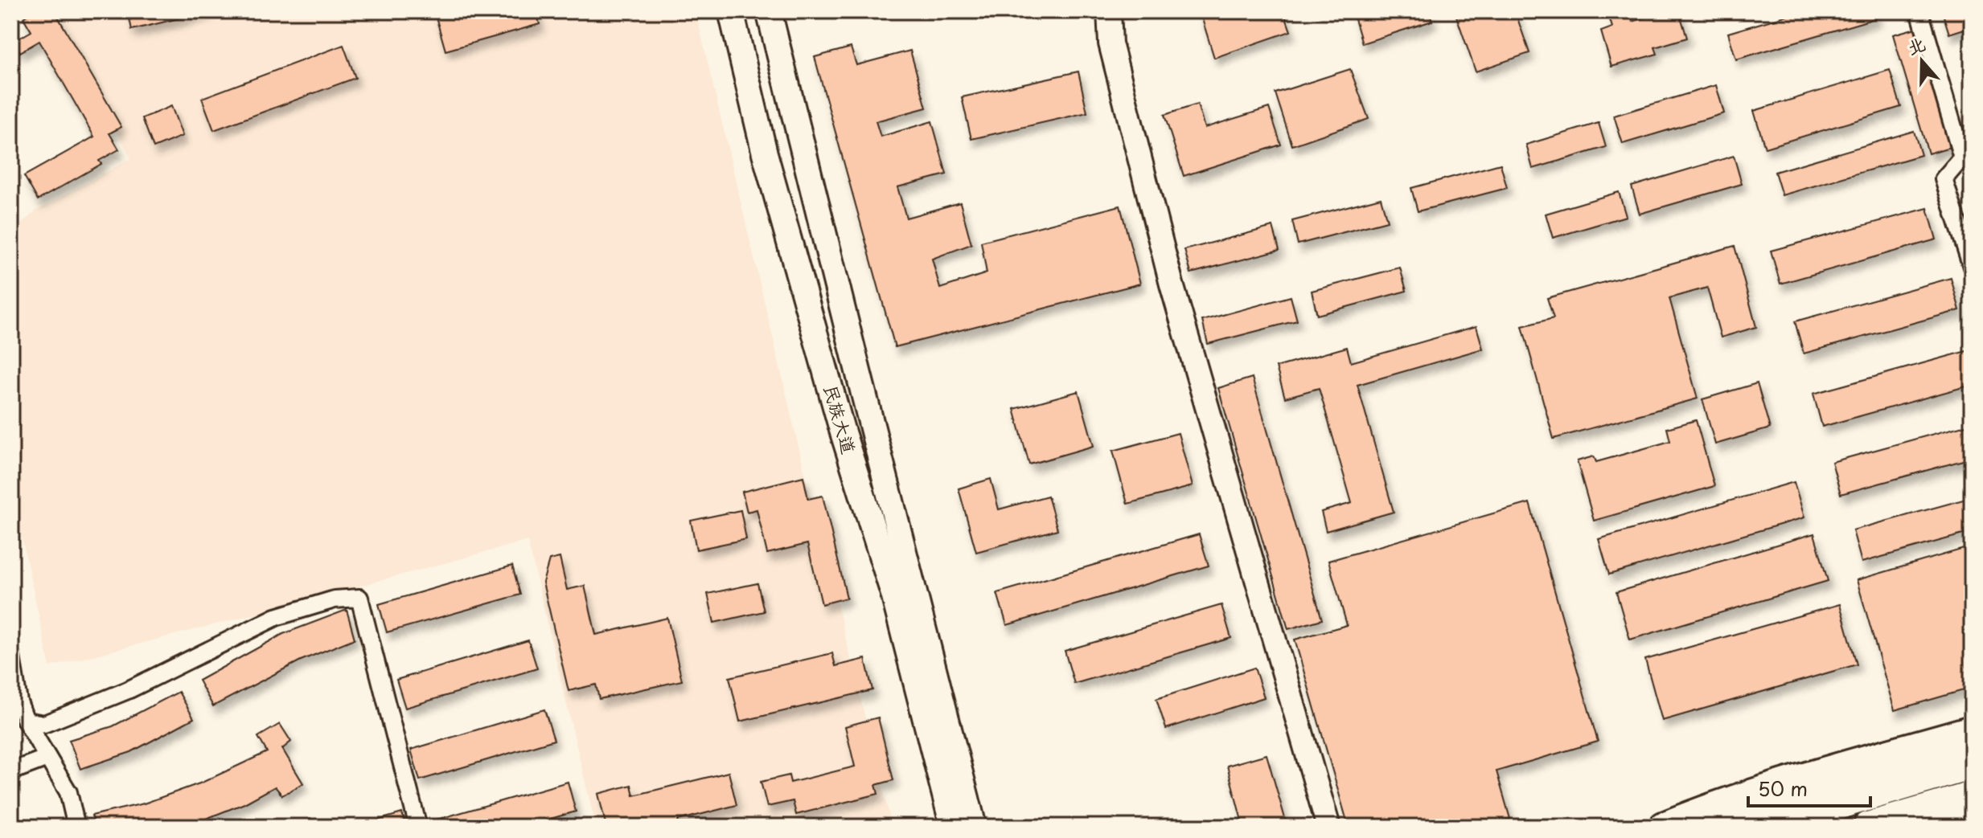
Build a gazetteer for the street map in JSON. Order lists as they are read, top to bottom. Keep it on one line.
{"streets":{"main road":["民族大道"]},"scale_bar":"50 m","north":"top"}
